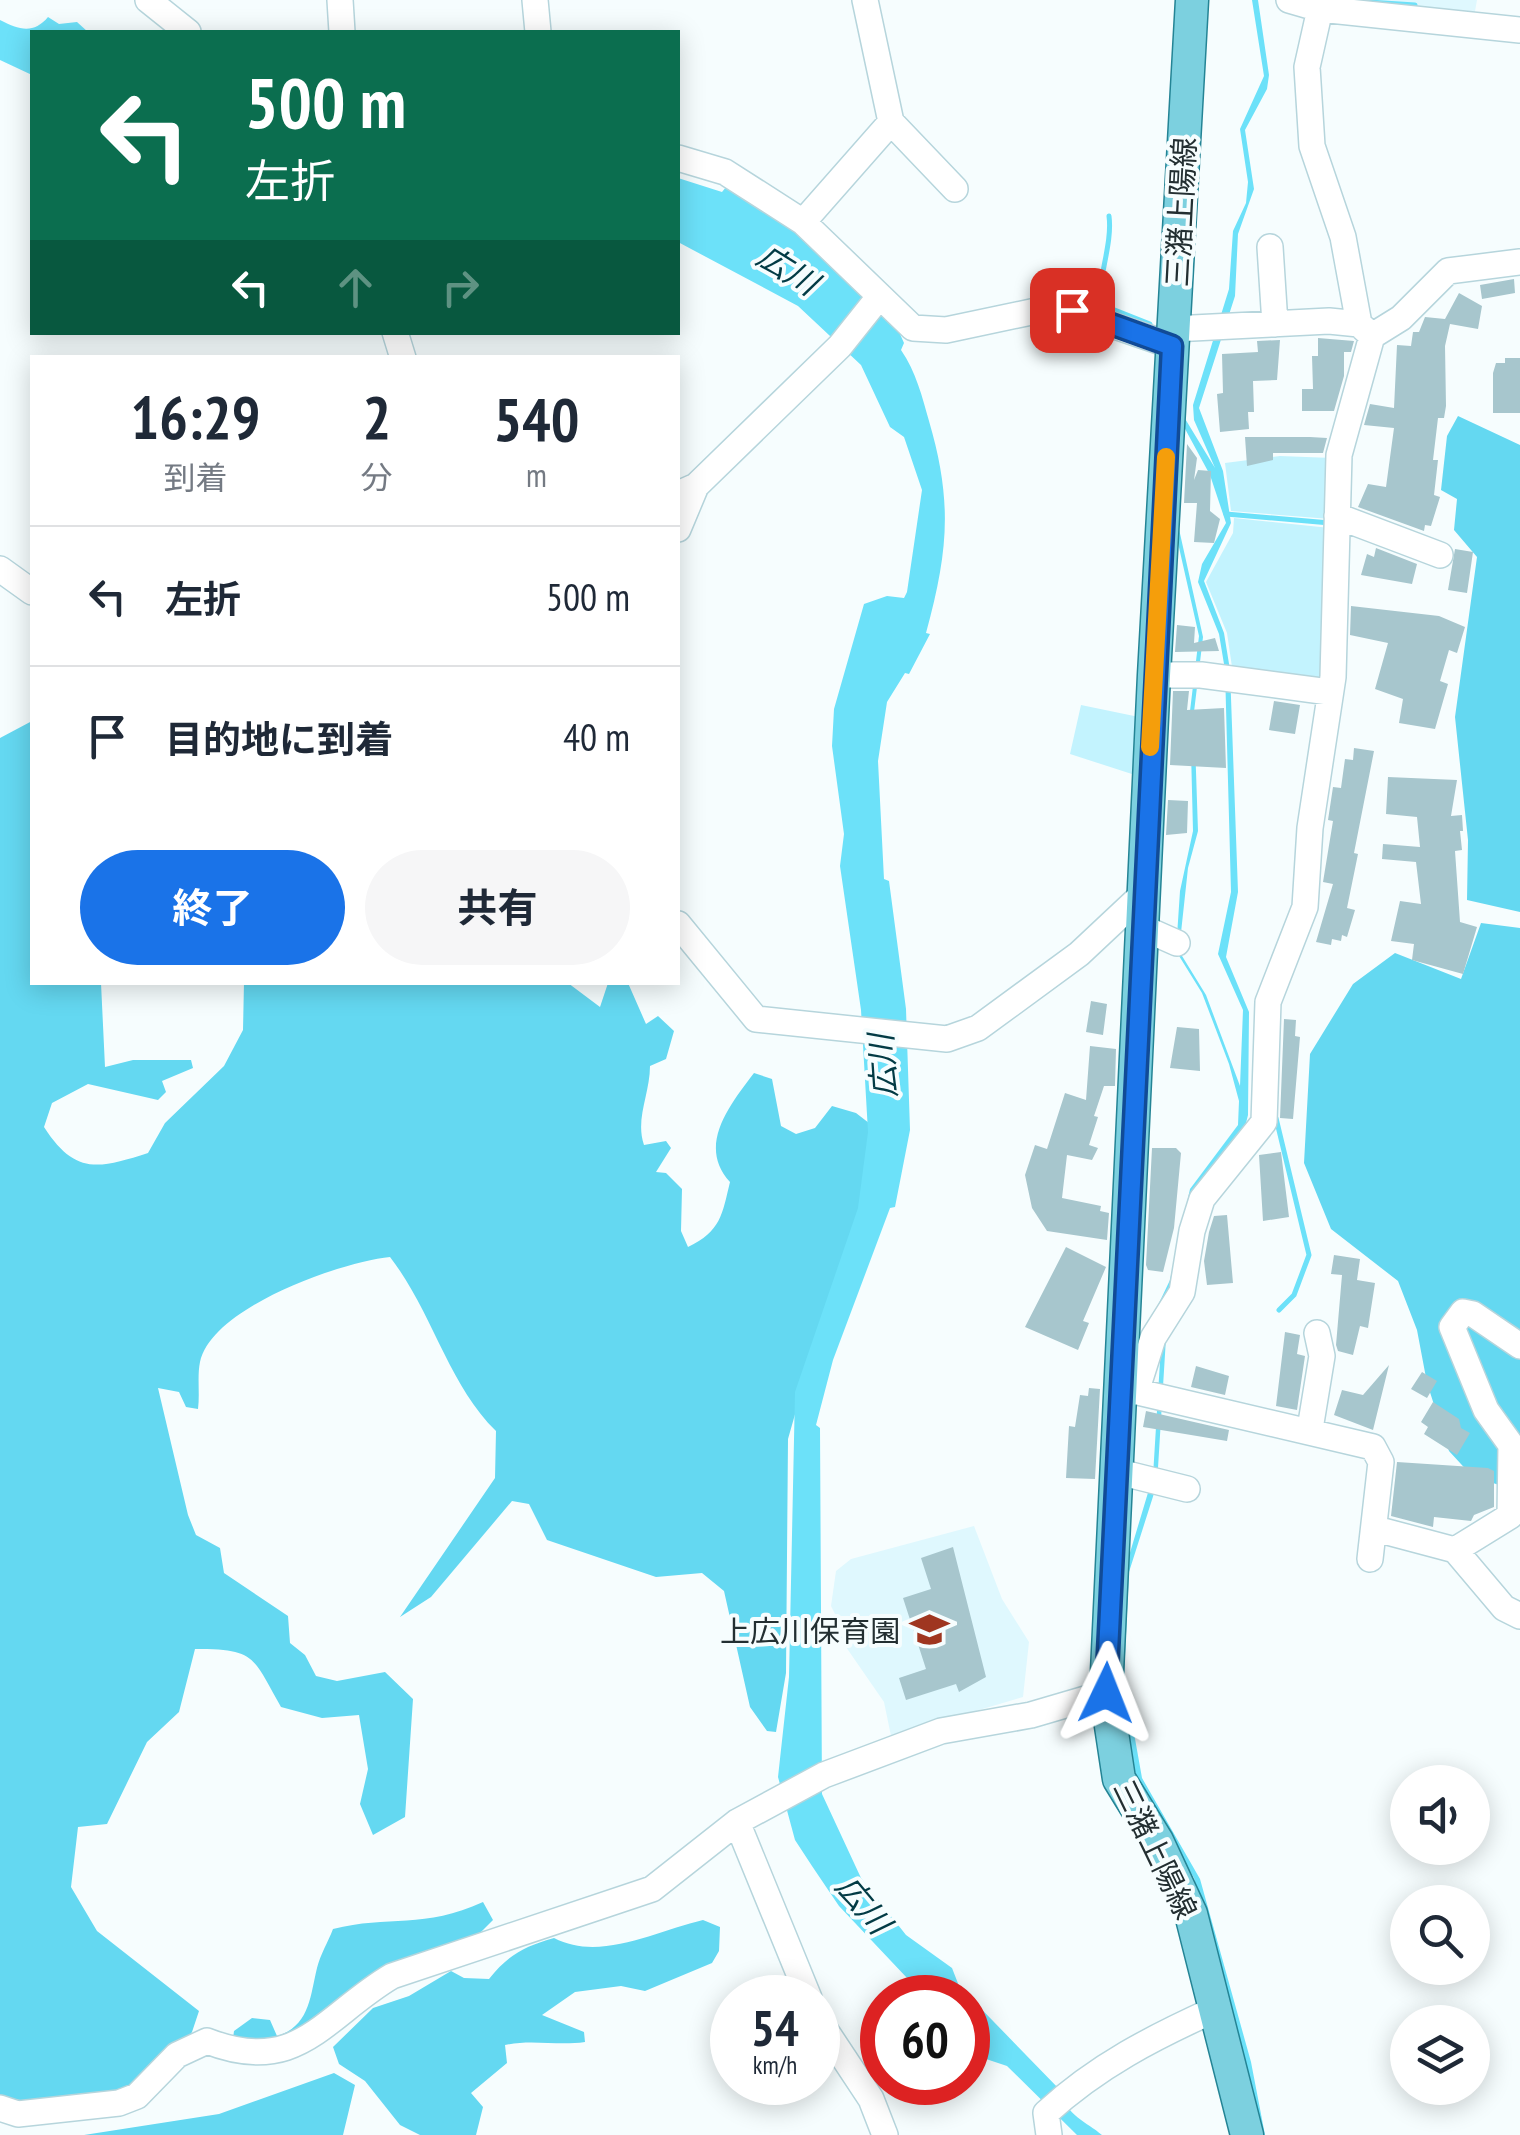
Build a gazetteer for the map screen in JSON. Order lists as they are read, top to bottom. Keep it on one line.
{"streets":{"main road":["三潴上陽線"]},"water":["広川"],"places":{"school or university":["上広川保育園"]},"page":{"turn":["500 m","左折"],"eta":["16:29","到着","2","分","540","m"],"list":[{"name":"左折","value":"500 m"},{"name":"目的地に到着","value":"40 m"}],"buttons":["終了","共有"],"speed":"54 km/h","limit":"60"}}
